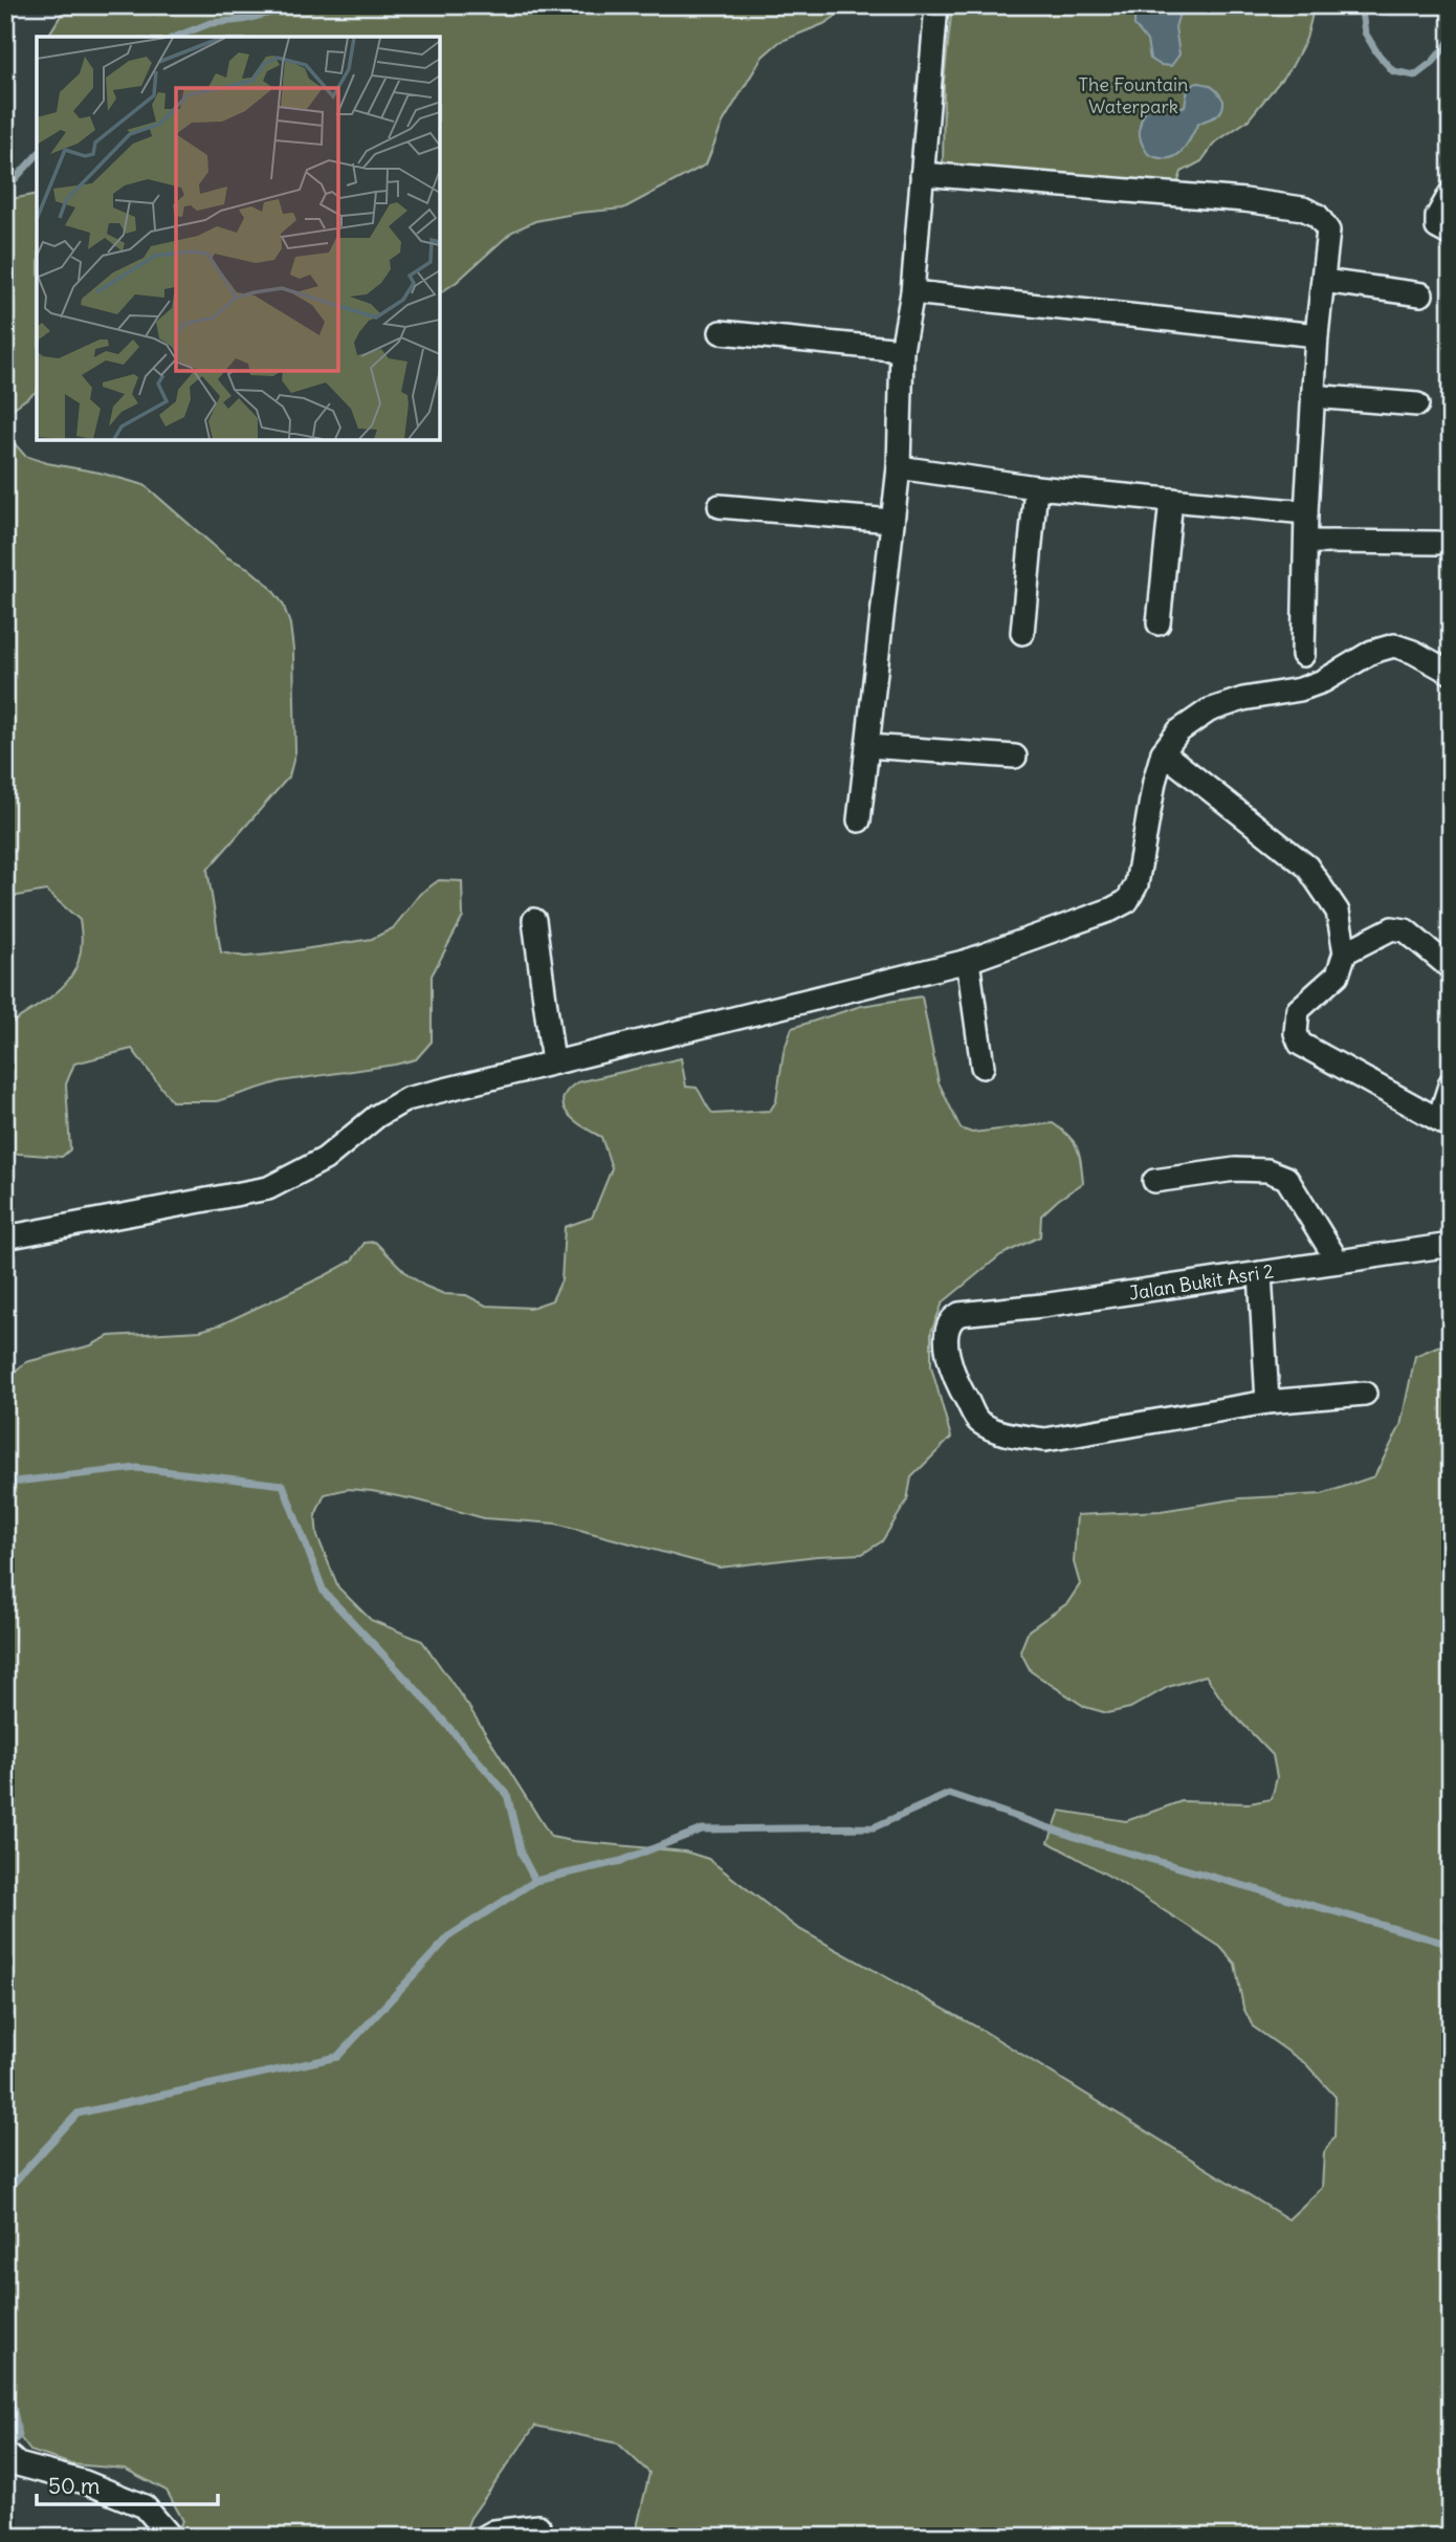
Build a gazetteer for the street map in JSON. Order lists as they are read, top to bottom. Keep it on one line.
{"streets":{"street":["Jalan Bukit Asri 2"]},"parks":["The Fountain Waterpark"],"scale_bar":"50 m"}
